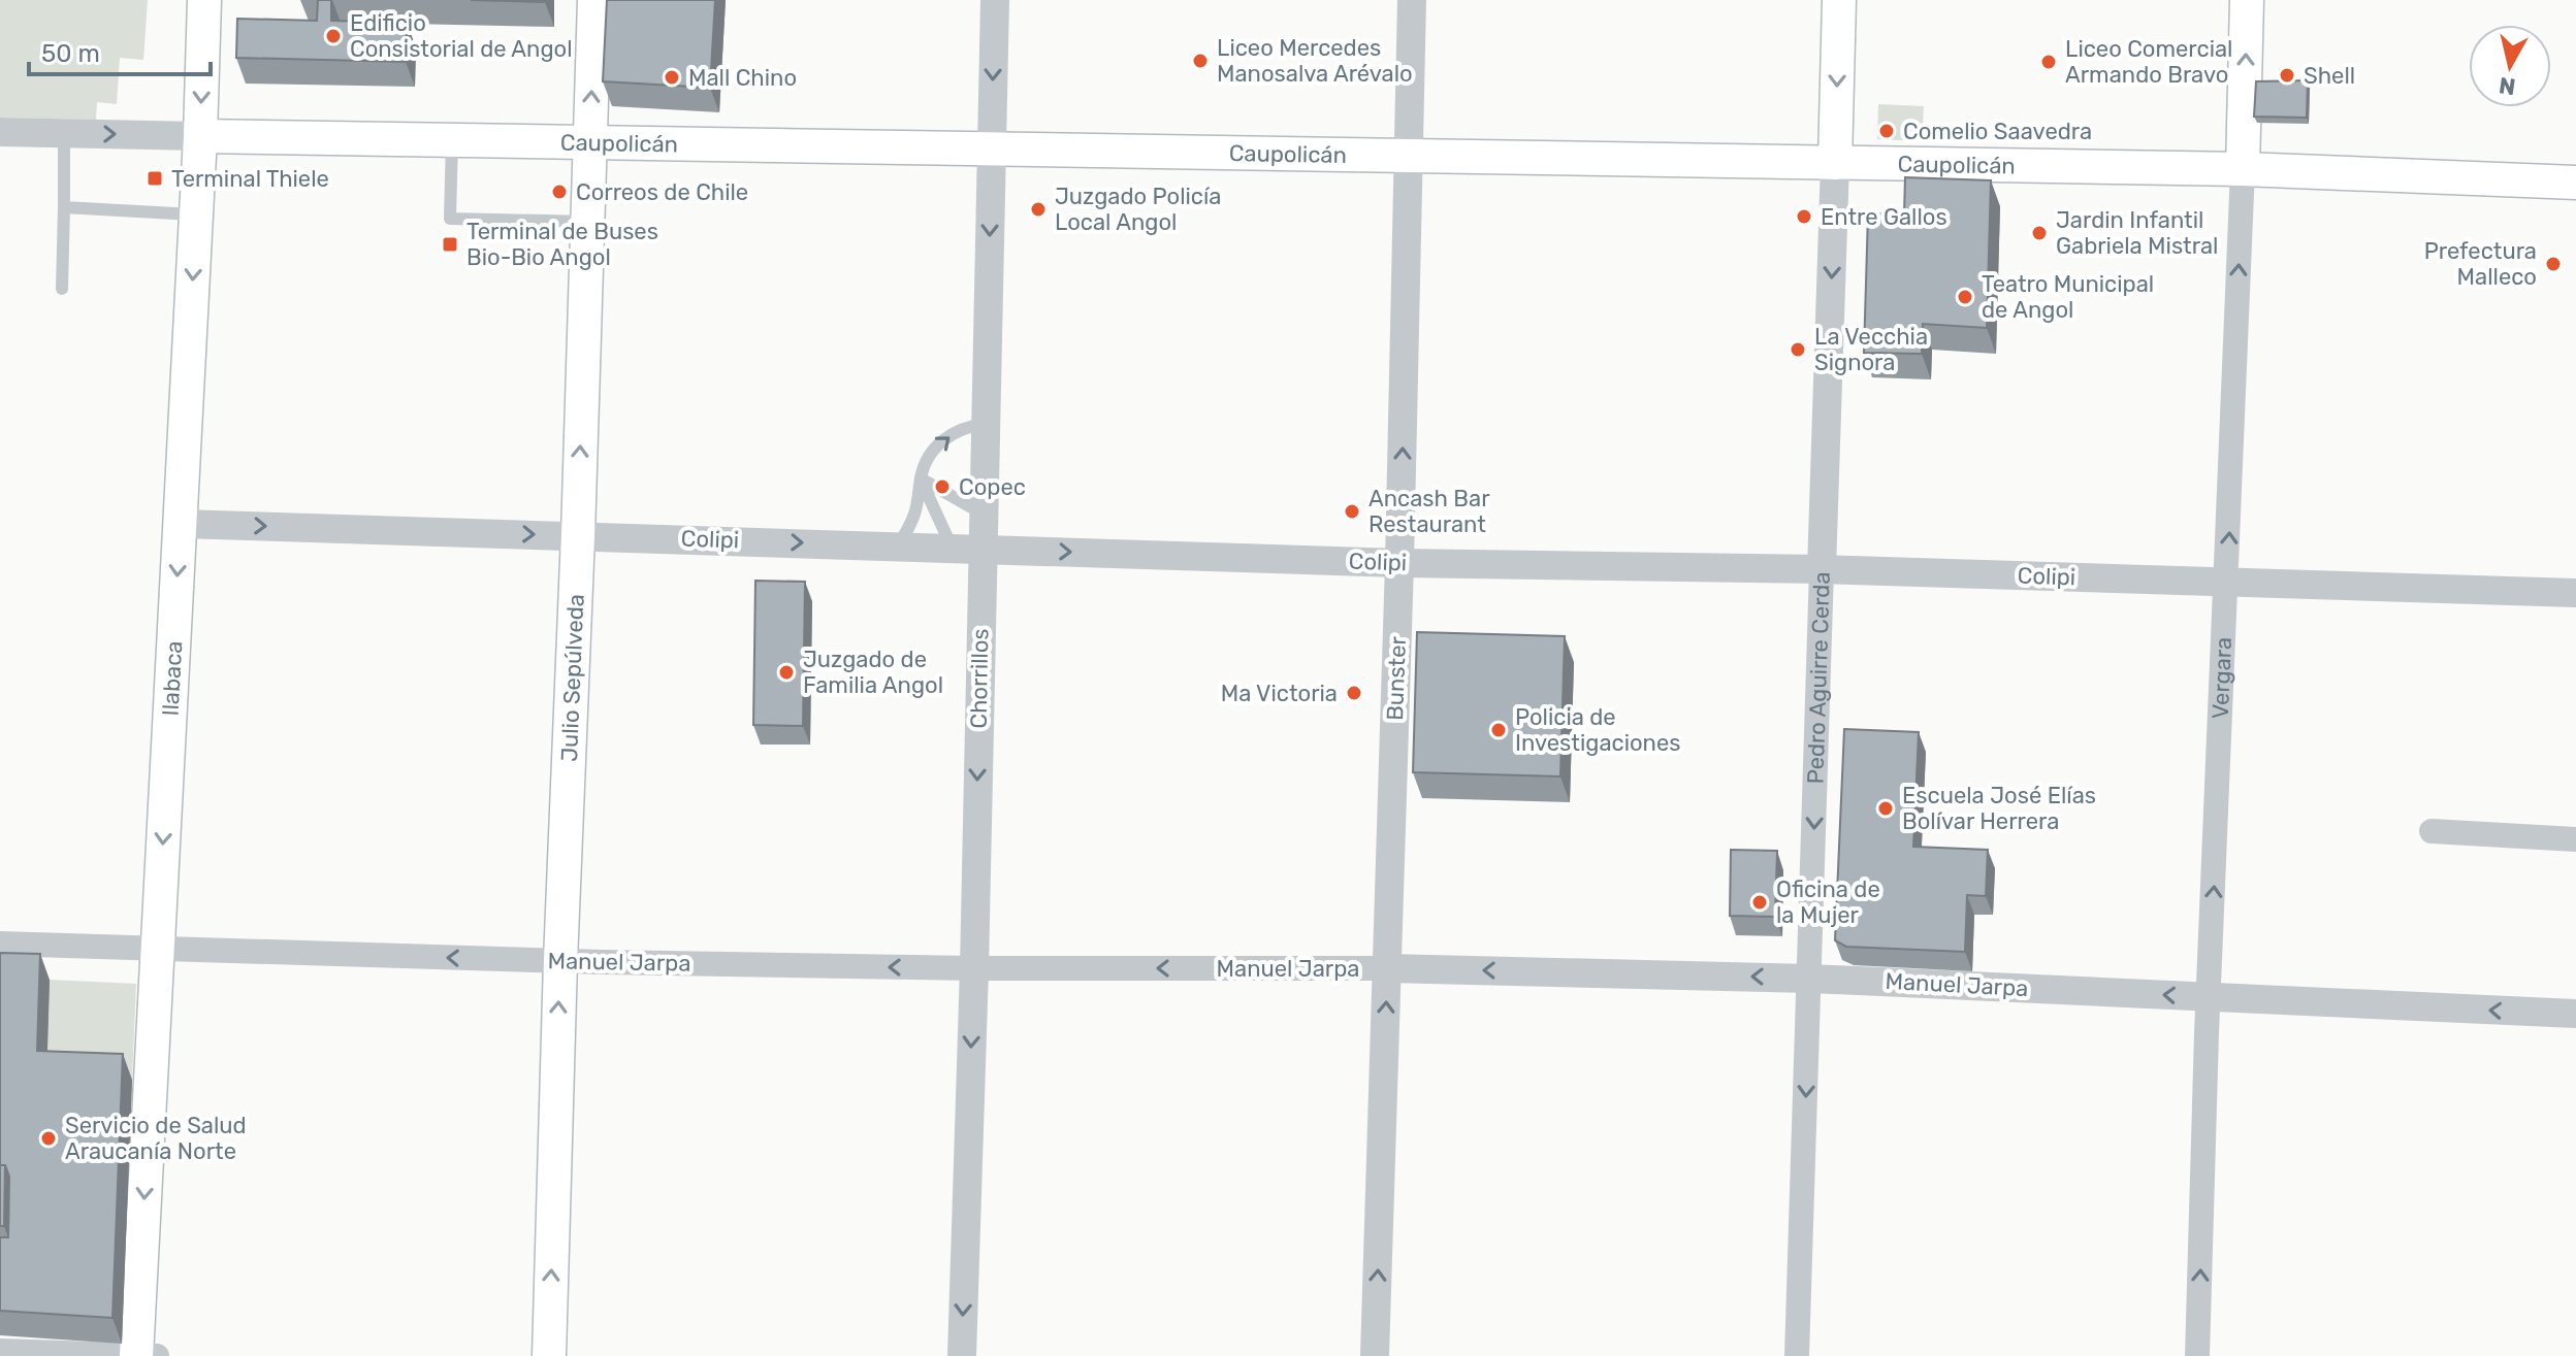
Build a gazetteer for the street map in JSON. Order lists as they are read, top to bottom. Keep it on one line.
{"streets":{"main road":["Caupolicán","Ilabaca","Julio Sepúlveda","Pedro Aguirre Cerda","Vergara"],"street":["Colipi","Chorrillos","Bunster","Manuel Jarpa"]},"crossings":[["Caupolicán","Ilabaca"],["Caupolicán","Julio Sepúlveda"],["Caupolicán","Chorrillos"],["Caupolicán","Bunster"],["Caupolicán","Pedro Aguirre Cerda"],["Caupolicán","Vergara"],["Colipi","Ilabaca"],["Colipi","Julio Sepúlveda"],["Colipi","Chorrillos"],["Colipi","Bunster"],["Colipi","Pedro Aguirre Cerda"],["Colipi","Vergara"],["Ilabaca","Manuel Jarpa"],["Julio Sepúlveda","Manuel Jarpa"],["Chorrillos","Manuel Jarpa"],["Bunster","Manuel Jarpa"],["Pedro Aguirre Cerda","Manuel Jarpa"],["Vergara","Manuel Jarpa"]],"one_way":["Colipi","Ilabaca","Julio Sepúlveda","Chorrillos","Bunster","Pedro Aguirre Cerda","Vergara","Manuel Jarpa"],"places":{"other":["Edificio Consistorial de Angol","Liceo Mercedes Manosalva Arévalo","Liceo Comercial Armando Bravo","Shell","Mall Chino","Comelio Saavedra","Correos de Chile","Juzgado Policía Local Angol","Entre Gallos","Jardin Infantil Gabriela Mistral","Prefectura Malleco","Teatro Municipal de Angol","La Vecchia Signora","Copec","Ancash Bar Restaurant","Juzgado de Familia Angol","Ma Victoria","Policia de Investigaciones","Escuela José Elías Bolívar Herrera","Oficina de la Mujer","Servicio de Salud Araucanía Norte"],"transit":["Terminal Thiele","Terminal de Buses Bio-Bio Angol"]},"scale_bar":"50 m","north":"bottom"}
